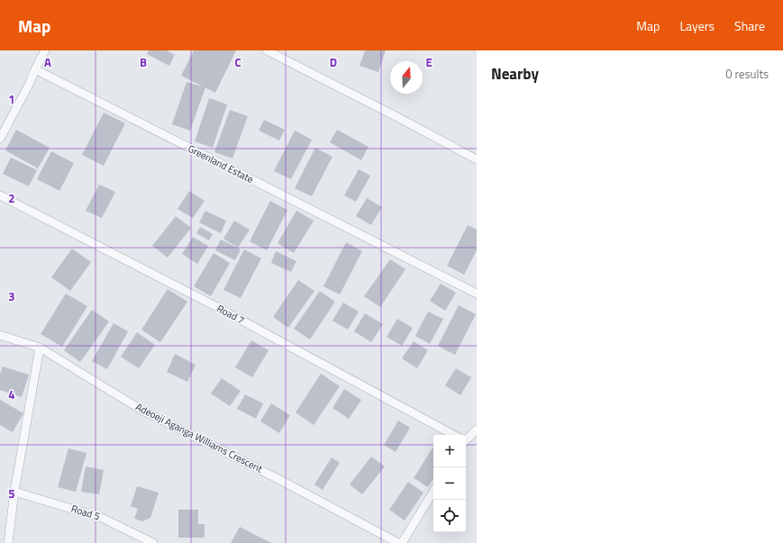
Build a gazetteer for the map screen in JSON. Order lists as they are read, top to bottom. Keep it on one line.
{"streets":{"street":["Greenland Estate","Road 7","Adeoeji Aganga Williams Crescent","Road 5"]},"north":"top","page":{"header":"Map","nav":["Map","Layers","Share"],"heading":["Nearby","0 results"],"map_buttons":["+","−"]},"grid":{"columns":["A","B","C","D","E"],"rows":["1","2","3","4","5"]}}
